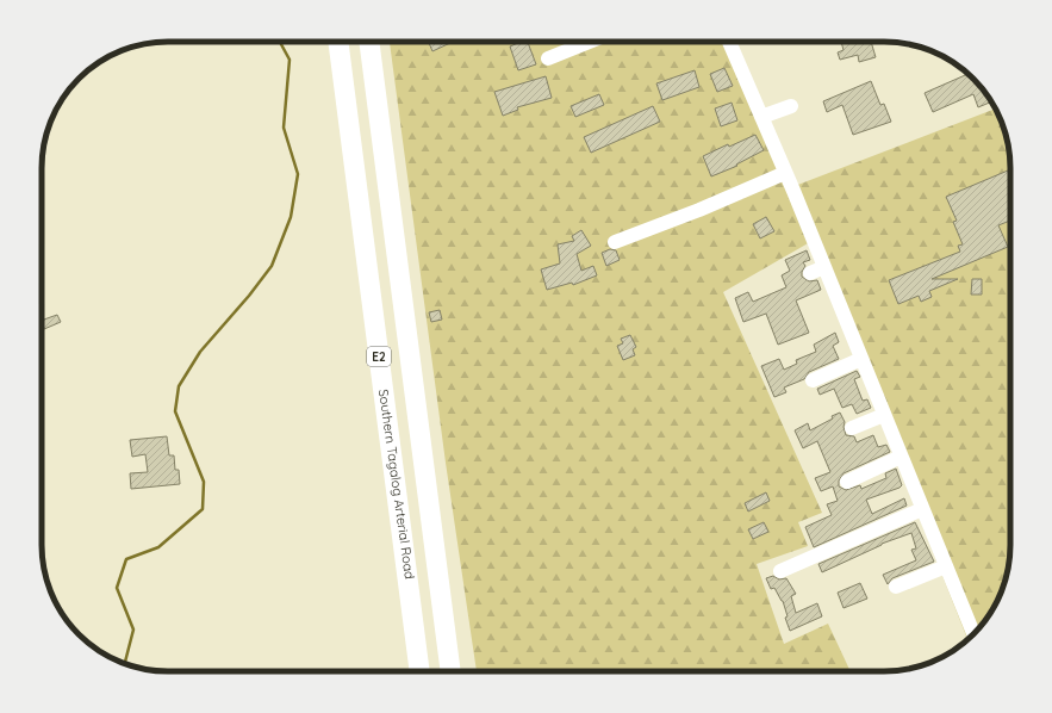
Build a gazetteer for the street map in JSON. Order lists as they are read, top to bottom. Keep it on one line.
{"streets":{"highway":["E2","Southern Tagalog Arterial Road"]}}
